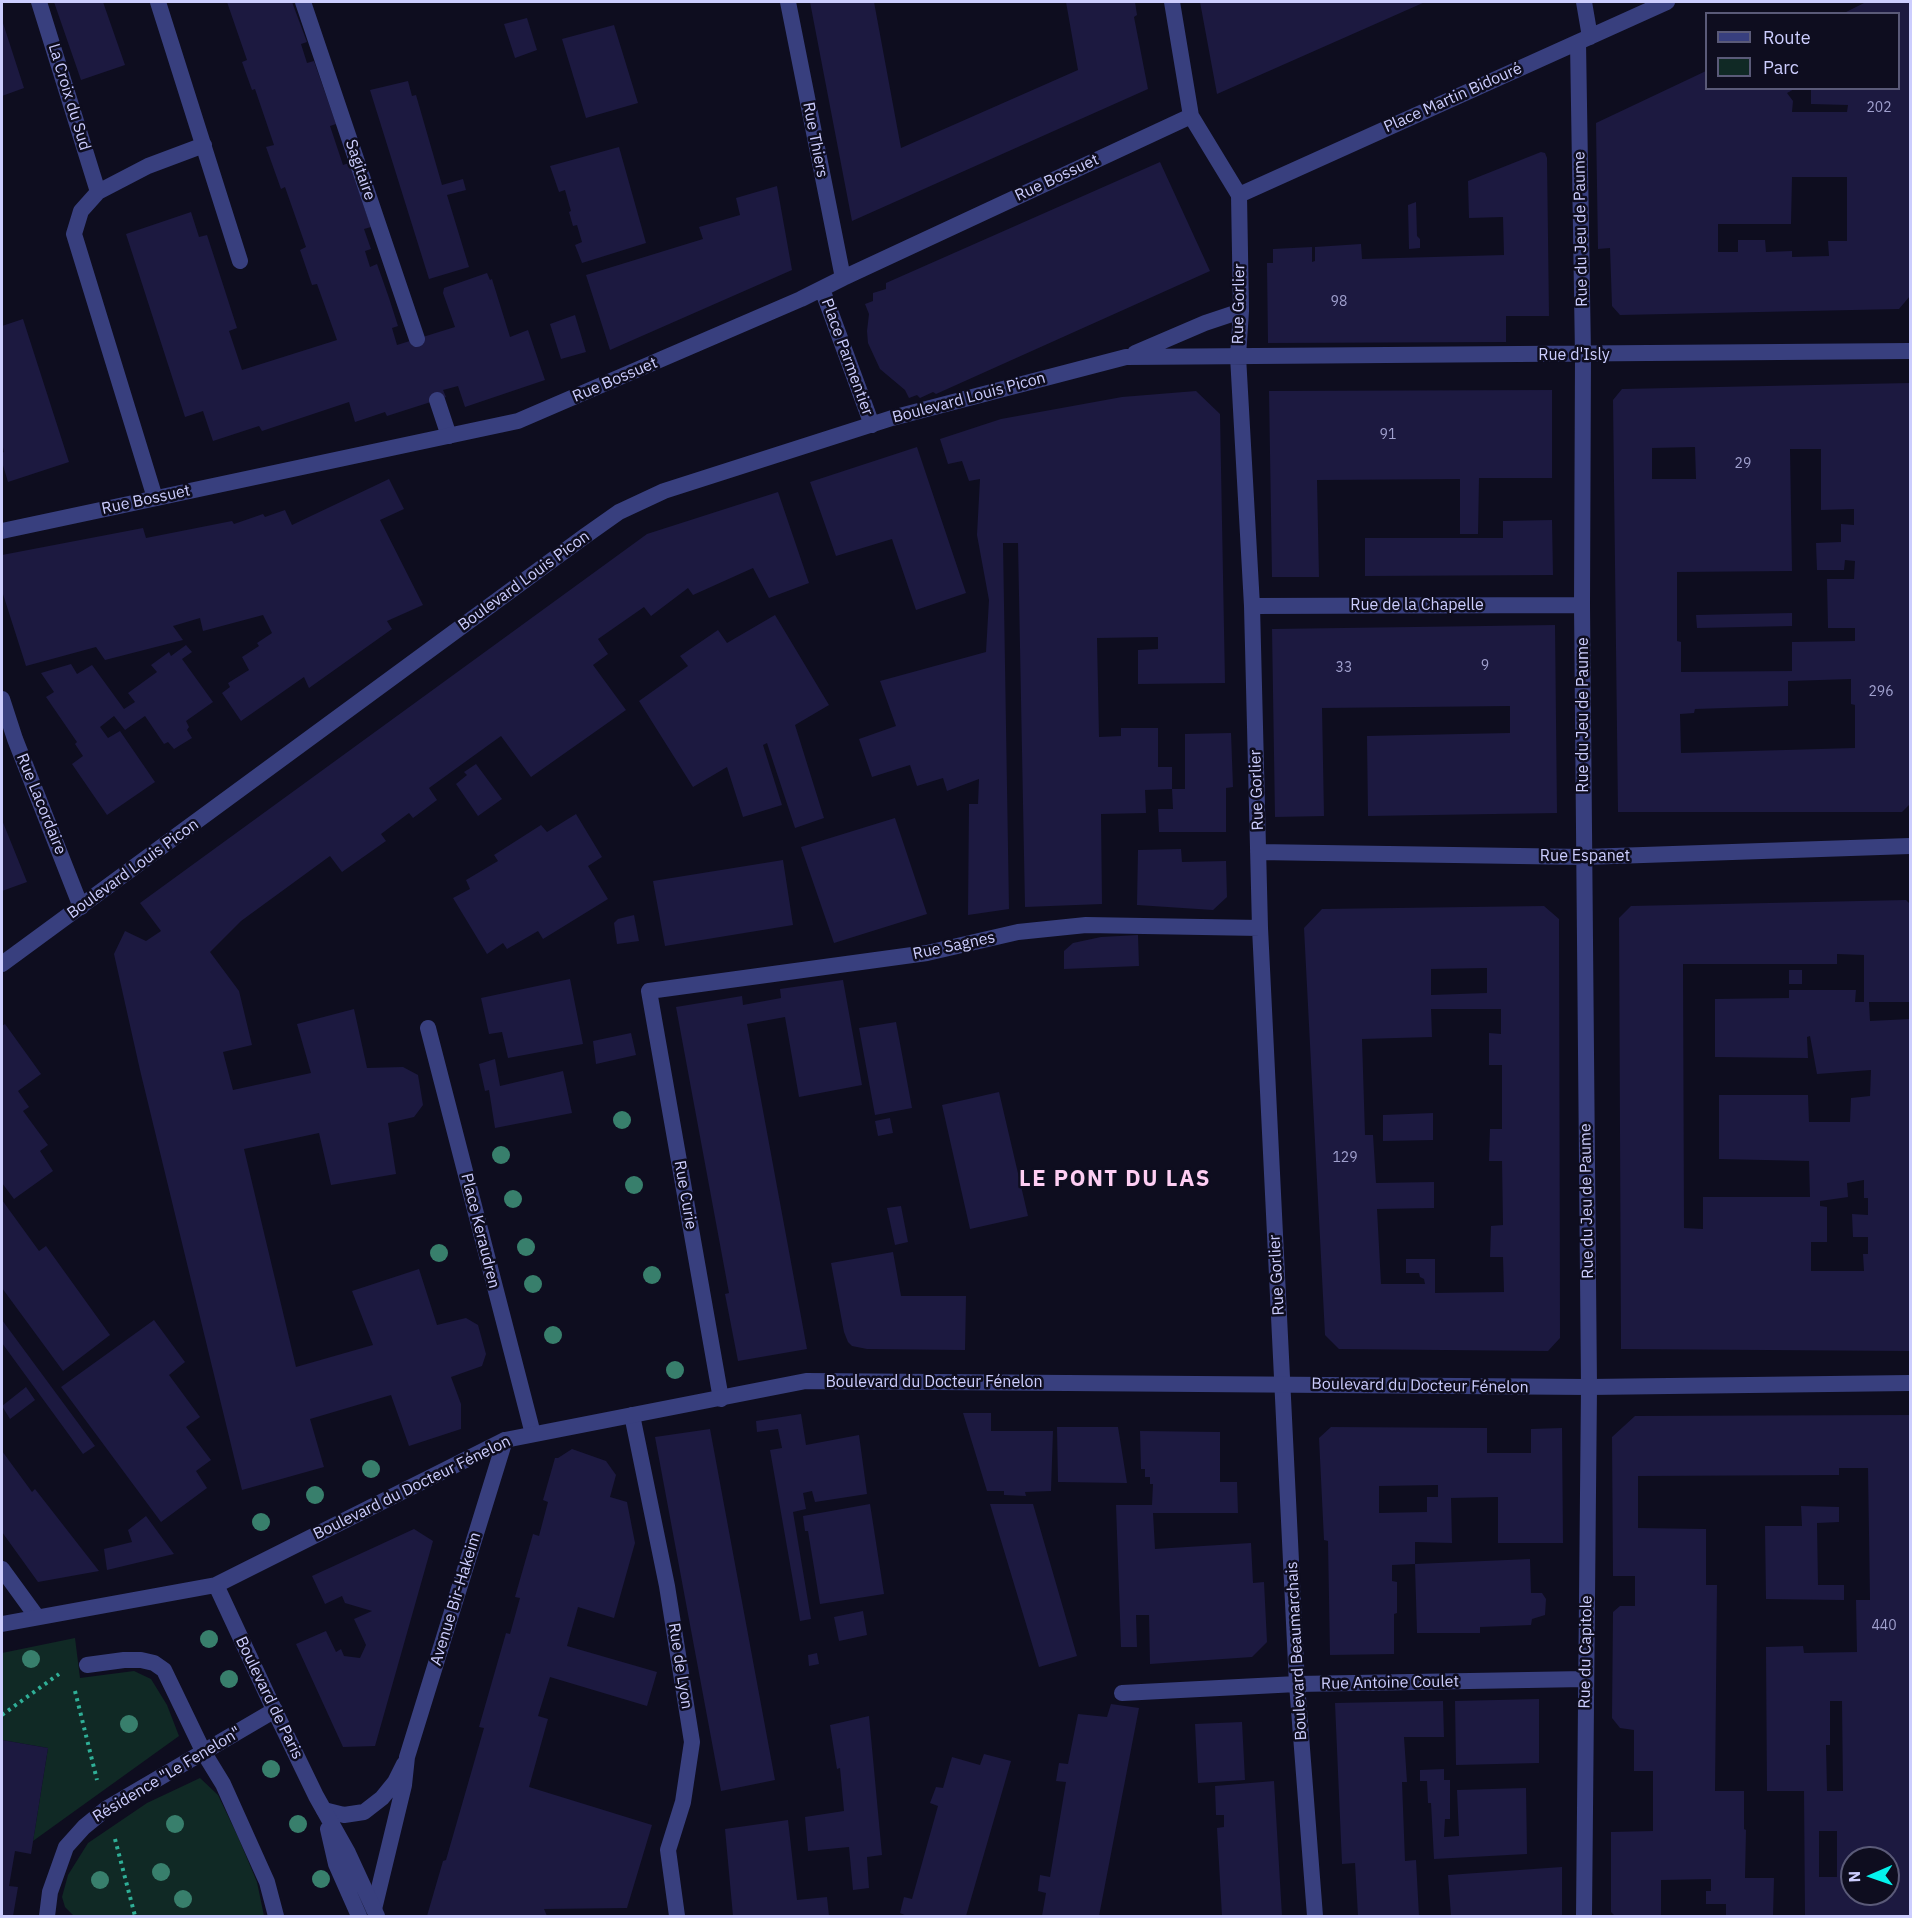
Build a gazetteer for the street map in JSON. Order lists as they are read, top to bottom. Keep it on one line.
{"streets":{"street":["La Croix du Sud","Place Martin Bidouré","Rue Thiers","Sagitaire","Rue Bossuet","Rue du Jeu de Paume","Rue Gorlier","Rue d'Isly","Place Parmentier","Boulevard Louis Picon","Rue de la Chapelle","Rue Lacordaire","Rue Espanet","Rue Sagnes","Rue Curie","Place Keraudren","Boulevard du Docteur Fénelon","Avenue Bir-Hakeim","Boulevard Beaumarchais","Rue du Capitole","Rue de Lyon","Rue Antoine Coulet","Boulevard de Paris","Résidence \"Le Fenelon\""]},"crossings":[["Place Martin Bidouré","Rue du Jeu de Paume"],["Place Martin Bidouré","Rue Gorlier"],["Rue Thiers","Rue Bossuet"],["Rue Bossuet","Place Parmentier"],["Rue du Jeu de Paume","Rue d'Isly"],["Rue du Jeu de Paume","Rue de la Chapelle"],["Rue du Jeu de Paume","Rue Espanet"],["Rue du Jeu de Paume","Boulevard du Docteur Fénelon"],["Rue du Jeu de Paume","Rue du Capitole"],["Rue Gorlier","Rue d'Isly"],["Rue Gorlier","Boulevard Louis Picon"],["Rue Gorlier","Rue de la Chapelle"],["Rue Gorlier","Rue Espanet"],["Rue Gorlier","Rue Sagnes"],["Rue Gorlier","Boulevard du Docteur Fénelon"],["Rue Gorlier","Boulevard Beaumarchais"],["Rue d'Isly","Boulevard Louis Picon"],["Place Parmentier","Boulevard Louis Picon"],["Boulevard Louis Picon","Rue Lacordaire"],["Rue Sagnes","Rue Curie"],["Rue Curie","Boulevard du Docteur Fénelon"],["Place Keraudren","Boulevard du Docteur Fénelon"],["Boulevard du Docteur Fénelon","Avenue Bir-Hakeim"],["Boulevard du Docteur Fénelon","Boulevard Beaumarchais"],["Boulevard du Docteur Fénelon","Rue du Capitole"],["Boulevard du Docteur Fénelon","Rue de Lyon"],["Boulevard du Docteur Fénelon","Boulevard de Paris"],["Avenue Bir-Hakeim","Boulevard de Paris"],["Boulevard Beaumarchais","Rue Antoine Coulet"],["Rue du Capitole","Rue Antoine Coulet"],["Boulevard de Paris","Résidence \"Le Fenelon\""]],"districts":["LE PONT DU LAS"],"house_numbers":["202","98","91","29","9","33","296","129","440"],"legend":["Route","Parc"],"north":"left"}
